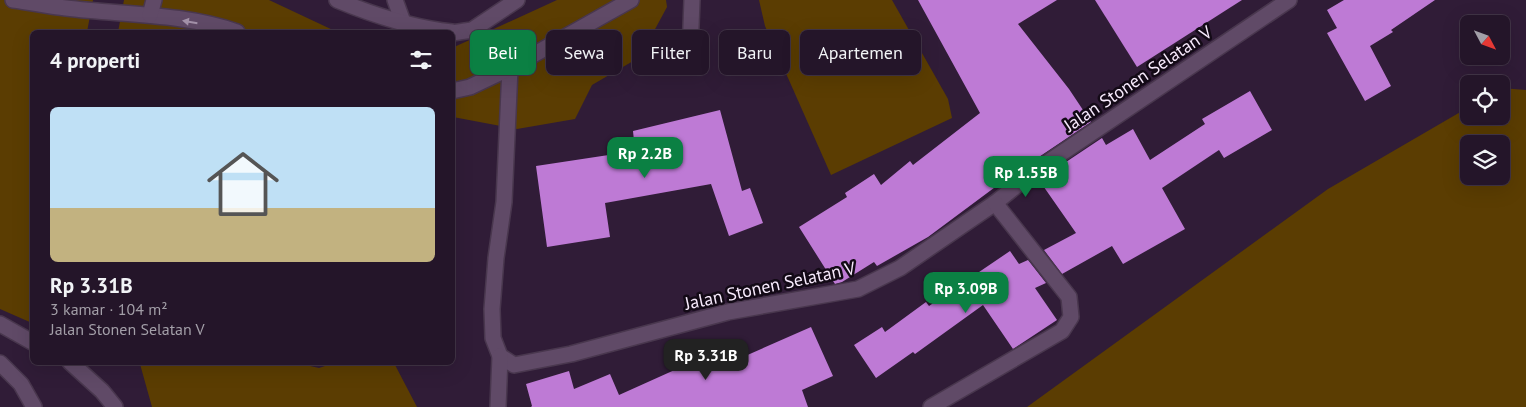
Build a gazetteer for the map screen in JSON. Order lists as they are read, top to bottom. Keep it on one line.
{"streets":{"street":["Jalan Stonen Selatan V"]},"north":"bottom right","page":{"chip":["Beli","Sewa","Filter","Baru","Apartemen"],"heading":"4 properti","list":[{"name":"Rp 3.31B","note":"3 kamar · 104 m² · Jalan Stonen Selatan V"}],"price":["Rp 2.2B","Rp 1.55B","Rp 3.09B","Rp 3.31B"]}}
